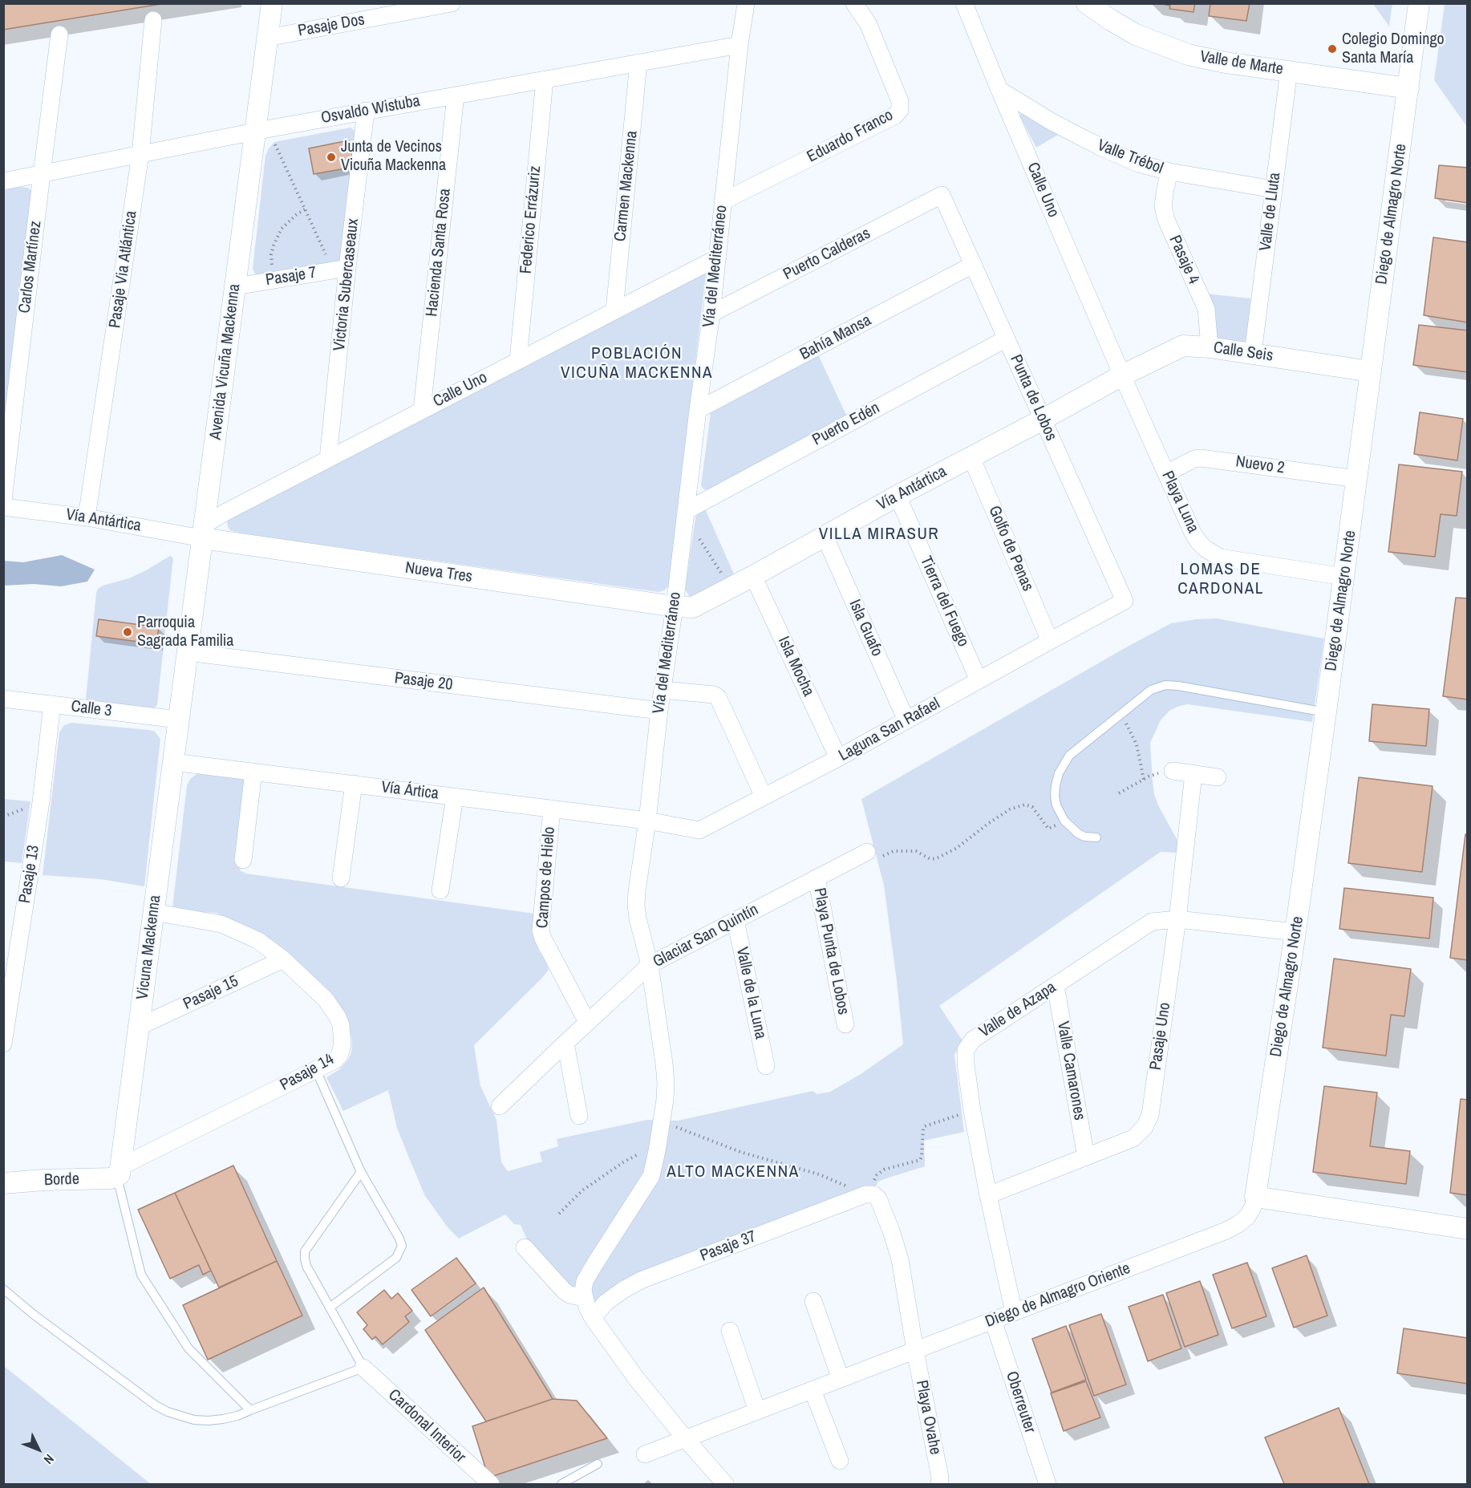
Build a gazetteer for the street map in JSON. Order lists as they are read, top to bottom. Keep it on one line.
{"streets":{"street":["Pasaje Dos","Valle de Marte","Osvaldo Wistuba","Eduardo Franco","Valle Trébol","Carmen Mackenna","Calle Uno","Valle de Lluta","Diego de Almagro Norte","Federico Errázuriz","Hacienda Santa Rosa","Puerto Calderas","Pasaje 4","Vía del Mediterráneo","Carlos Martínez","Pasaje Via Atlántica","Pasaje 7","Victoria Subercaseaux","Bahía Mansa","Calle Seis","Avenida Vicuña Mackenna","Punta de Lobos","Puerto Edén","Nuevo 2","Vía Antártica","Playa Luna","Golfo de Penas","Nueva Tres","Tierra del Fuego","Isla Guafo","Isla Mocha","Pasaje 20","Calle 3","Laguna San Rafael","Vía Ártica","Pasaje 13","Campos de Hielo","Glaciar San Quintín","Vicuna Mackenna","Playa Punta de Lobos","Pasaje 15","Valle de la Luna","Valle de Azapa","Pasaje Uno","Valle Camarones","Pasaje 14","Borde","Pasaje 37","Diego de Almagro Oriente","Oberreuter","Playa Ovahe","Cardonal Interior"]},"crossings":[["Pasaje Dos","Avenida Vicuña Mackenna"],["Valle de Marte","Valle de Lluta"],["Valle de Marte","Diego de Almagro Norte"],["Osvaldo Wistuba","Carmen Mackenna"],["Osvaldo Wistuba","Federico Errázuriz"],["Osvaldo Wistuba","Hacienda Santa Rosa"],["Osvaldo Wistuba","Vía del Mediterráneo"],["Osvaldo Wistuba","Carlos Martínez"],["Osvaldo Wistuba","Pasaje Via Atlántica"],["Osvaldo Wistuba","Victoria Subercaseaux"],["Osvaldo Wistuba","Avenida Vicuña Mackenna"],["Eduardo Franco","Vía del Mediterráneo"],["Valle Trébol","Calle Uno"],["Valle Trébol","Valle de Lluta"],["Valle Trébol","Pasaje 4"],["Carmen Mackenna","Calle Uno"],["Calle Uno","Federico Errázuriz"],["Calle Uno","Hacienda Santa Rosa"],["Calle Uno","Vía del Mediterráneo"],["Calle Uno","Victoria Subercaseaux"],["Calle Uno","Calle Seis"],["Calle Uno","Avenida Vicuña Mackenna"],["Calle Uno","Vía Antártica"],["Calle Uno","Playa Luna"],["Calle Uno","Nueva Tres"],["Valle de Lluta","Calle Seis"],["Diego de Almagro Norte","Calle Seis"],["Diego de Almagro Norte","Nuevo 2"],["Diego de Almagro Norte","Playa Luna"],["Diego de Almagro Norte","Valle de Azapa"],["Diego de Almagro Norte","Diego de Almagro Oriente"],["Puerto Calderas","Vía del Mediterráneo"],["Puerto Calderas","Punta de Lobos"],["Pasaje 4","Calle Seis"],["Vía del Mediterráneo","Bahía Mansa"],["Vía del Mediterráneo","Puerto Edén"],["Vía del Mediterráneo","Vía Antártica"],["Vía del Mediterráneo","Nueva Tres"],["Vía del Mediterráneo","Pasaje 20"],["Vía del Mediterráneo","Laguna San Rafael"],["Vía del Mediterráneo","Vía Ártica"],["Vía del Mediterráneo","Glaciar San Quintín"],["Pasaje Via Atlántica","Vía Antártica"],["Pasaje 7","Victoria Subercaseaux"],["Pasaje 7","Avenida Vicuña Mackenna"],["Bahía Mansa","Punta de Lobos"],["Calle Seis","Vía Antártica"],["Calle Seis","Playa Luna"],["Avenida Vicuña Mackenna","Vía Antártica"],["Avenida Vicuña Mackenna","Nueva Tres"],["Avenida Vicuña Mackenna","Pasaje 20"],["Avenida Vicuña Mackenna","Calle 3"],["Avenida Vicuña Mackenna","Vicuna Mackenna"],["Punta de Lobos","Puerto Edén"],["Punta de Lobos","Vía Antártica"],["Punta de Lobos","Laguna San Rafael"],["Nuevo 2","Playa Luna"],["Vía Antártica","Playa Luna"],["Vía Antártica","Golfo de Penas"],["Vía Antártica","Nueva Tres"],["Vía Antártica","Tierra del Fuego"],["Vía Antártica","Isla Guafo"],["Vía Antártica","Isla Mocha"],["Golfo de Penas","Laguna San Rafael"],["Tierra del Fuego","Laguna San Rafael"],["Isla Guafo","Laguna San Rafael"],["Isla Mocha","Laguna San Rafael"],["Calle 3","Pasaje 13"],["Calle 3","Vicuna Mackenna"],["Laguna San Rafael","Vía Ártica"],["Vía Ártica","Campos de Hielo"],["Vía Ártica","Vicuna Mackenna"],["Campos de Hielo","Glaciar San Quintín"],["Glaciar San Quintín","Playa Punta de Lobos"],["Glaciar San Quintín","Valle de la Luna"],["Vicuna Mackenna","Pasaje 15"],["Vicuna Mackenna","Pasaje 14"],["Vicuna Mackenna","Borde"],["Pasaje 15","Pasaje 14"],["Valle de Azapa","Pasaje Uno"],["Valle de Azapa","Valle Camarones"],["Valle de Azapa","Diego de Almagro Oriente"],["Pasaje Uno","Valle Camarones"],["Pasaje 14","Borde"],["Pasaje 37","Playa Ovahe"],["Diego de Almagro Oriente","Oberreuter"],["Diego de Almagro Oriente","Playa Ovahe"]],"districts":["POBLACIÓN VICUÑA MACKENNA","VILLA MIRASUR","LOMAS DE CARDONAL","ALTO MACKENNA"],"places":["Colegio Domingo Santa María","Junta de Vecinos Vicuña Mackenna","Parroquia Sagrada Familia"],"north":"bottom right"}
